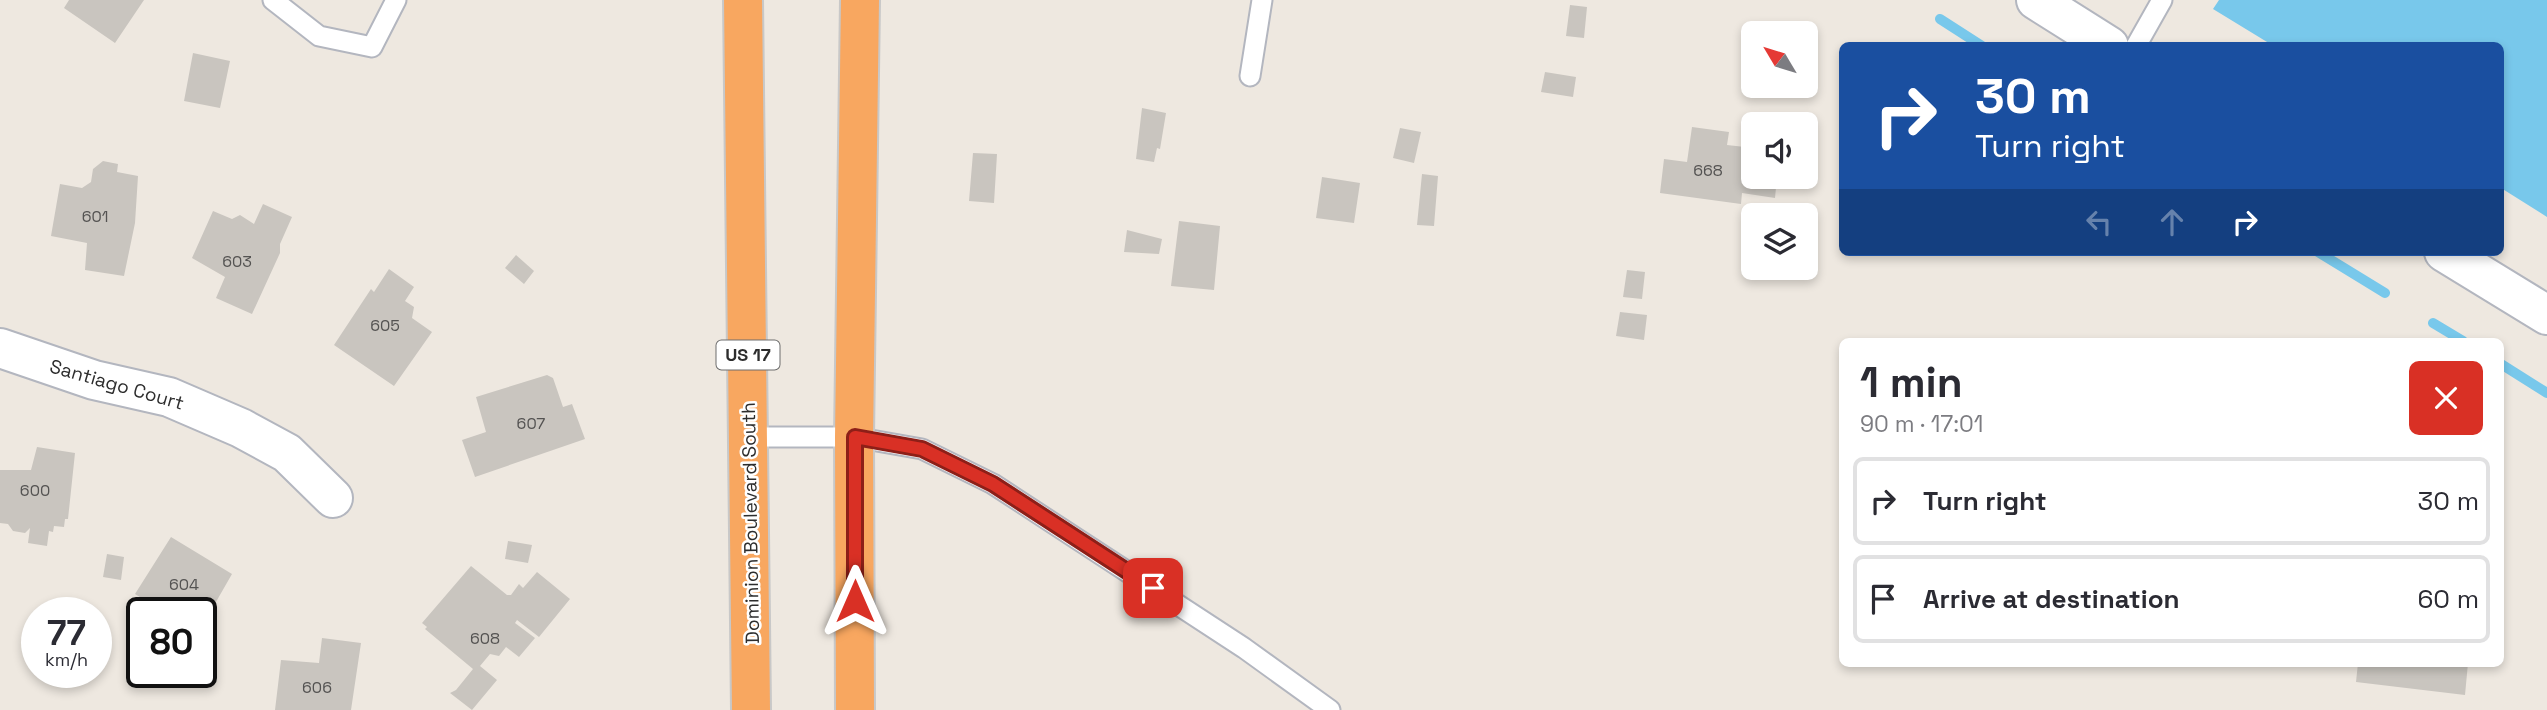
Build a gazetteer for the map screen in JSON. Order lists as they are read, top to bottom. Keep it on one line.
{"streets":{"highway":["US 17","Dominion Boulevard South"],"street":["Santiago Court"]},"house_numbers":["668","601","603","605","607","600","604","608","606"],"north":"top left","page":{"turn":["30 m","Turn right"],"heading":["1 min","90 m · 17:01"],"list":[{"name":"Turn right","value":"30 m"},{"name":"Arrive at destination","value":"60 m"}],"speed":"77 km/h","limit":"80"}}
